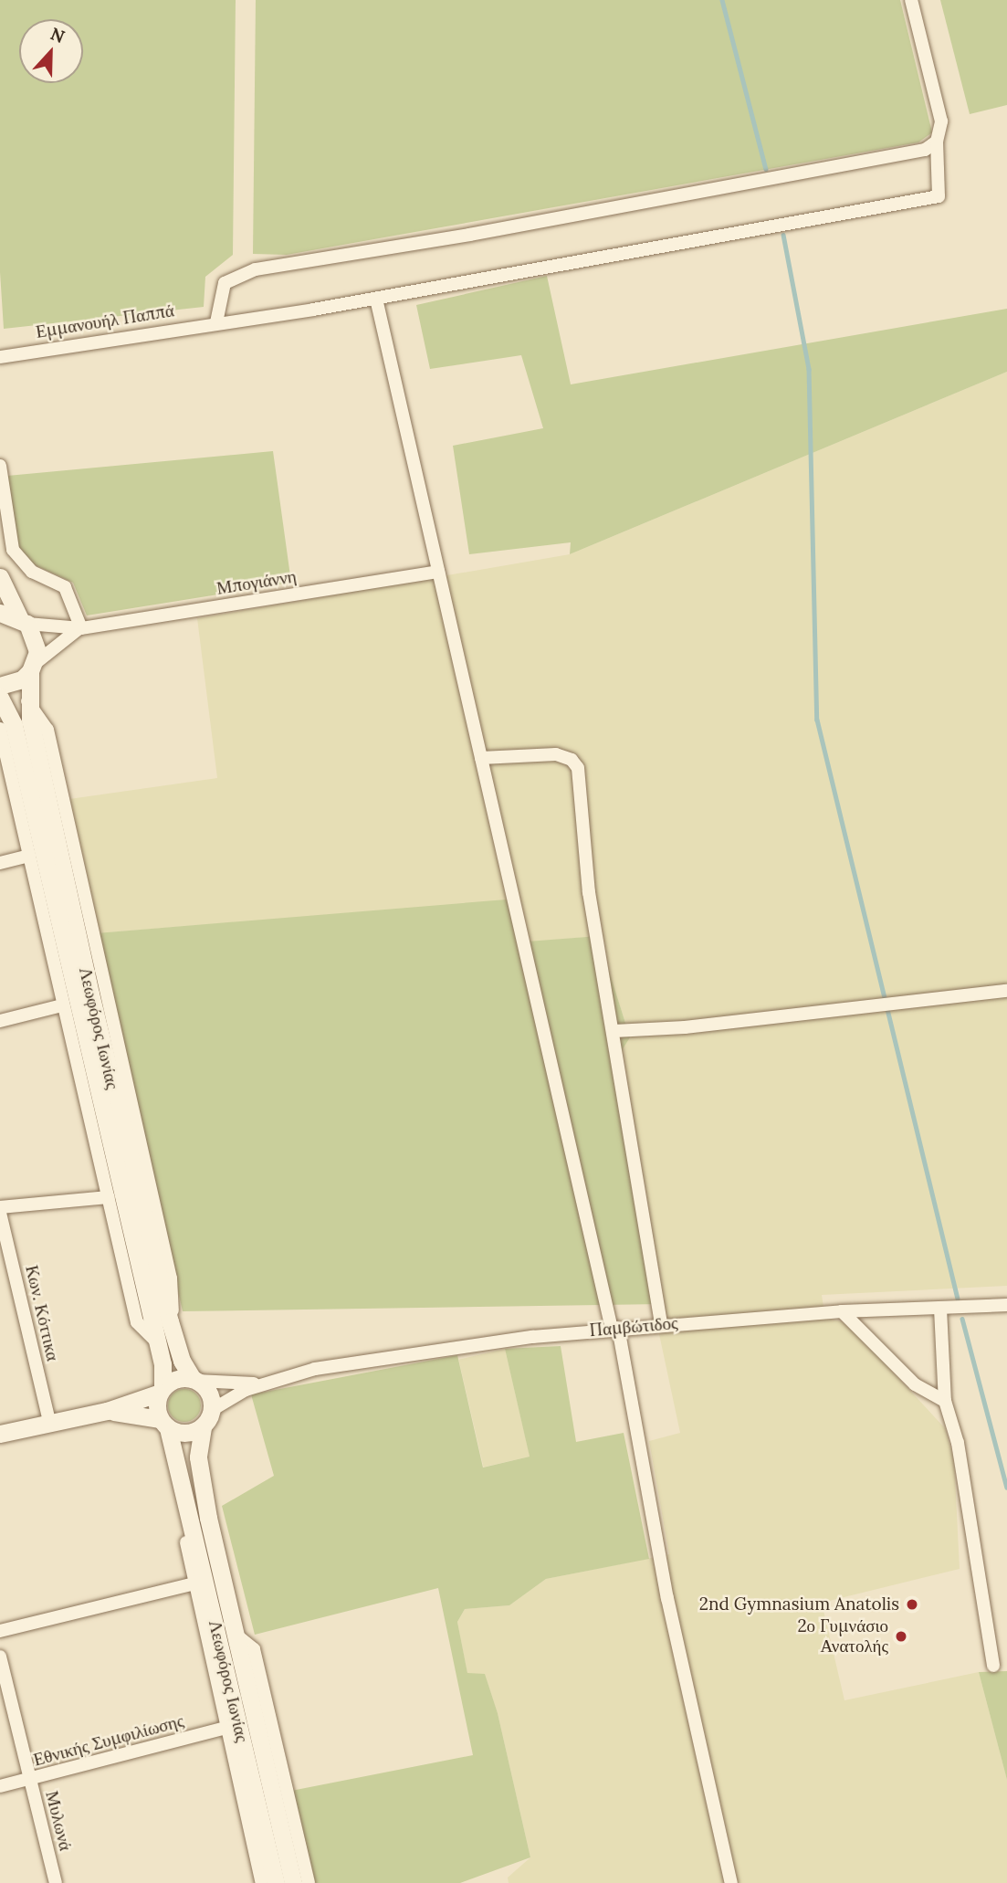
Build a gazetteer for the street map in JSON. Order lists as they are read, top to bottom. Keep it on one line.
{"streets":{"street":["Εμμανουήλ Παππά","Μπογιάννη","Λεωφόρος Ιωνίας","Κων. Κόττικα","Παμβώτιδος","Εθνικής Συμφιλίωσης","Μυλωνά"]},"crossings":[["Μπογιάννη","Λεωφόρος Ιωνίας"],["Λεωφόρος Ιωνίας","Παμβώτιδος"],["Λεωφόρος Ιωνίας","Εθνικής Συμφιλίωσης"],["Εθνικής Συμφιλίωσης","Μυλωνά"]],"places":["2nd Gymnasium Anatolis","2ο Γυμνάσιο Ανατολής"],"north":"top"}
